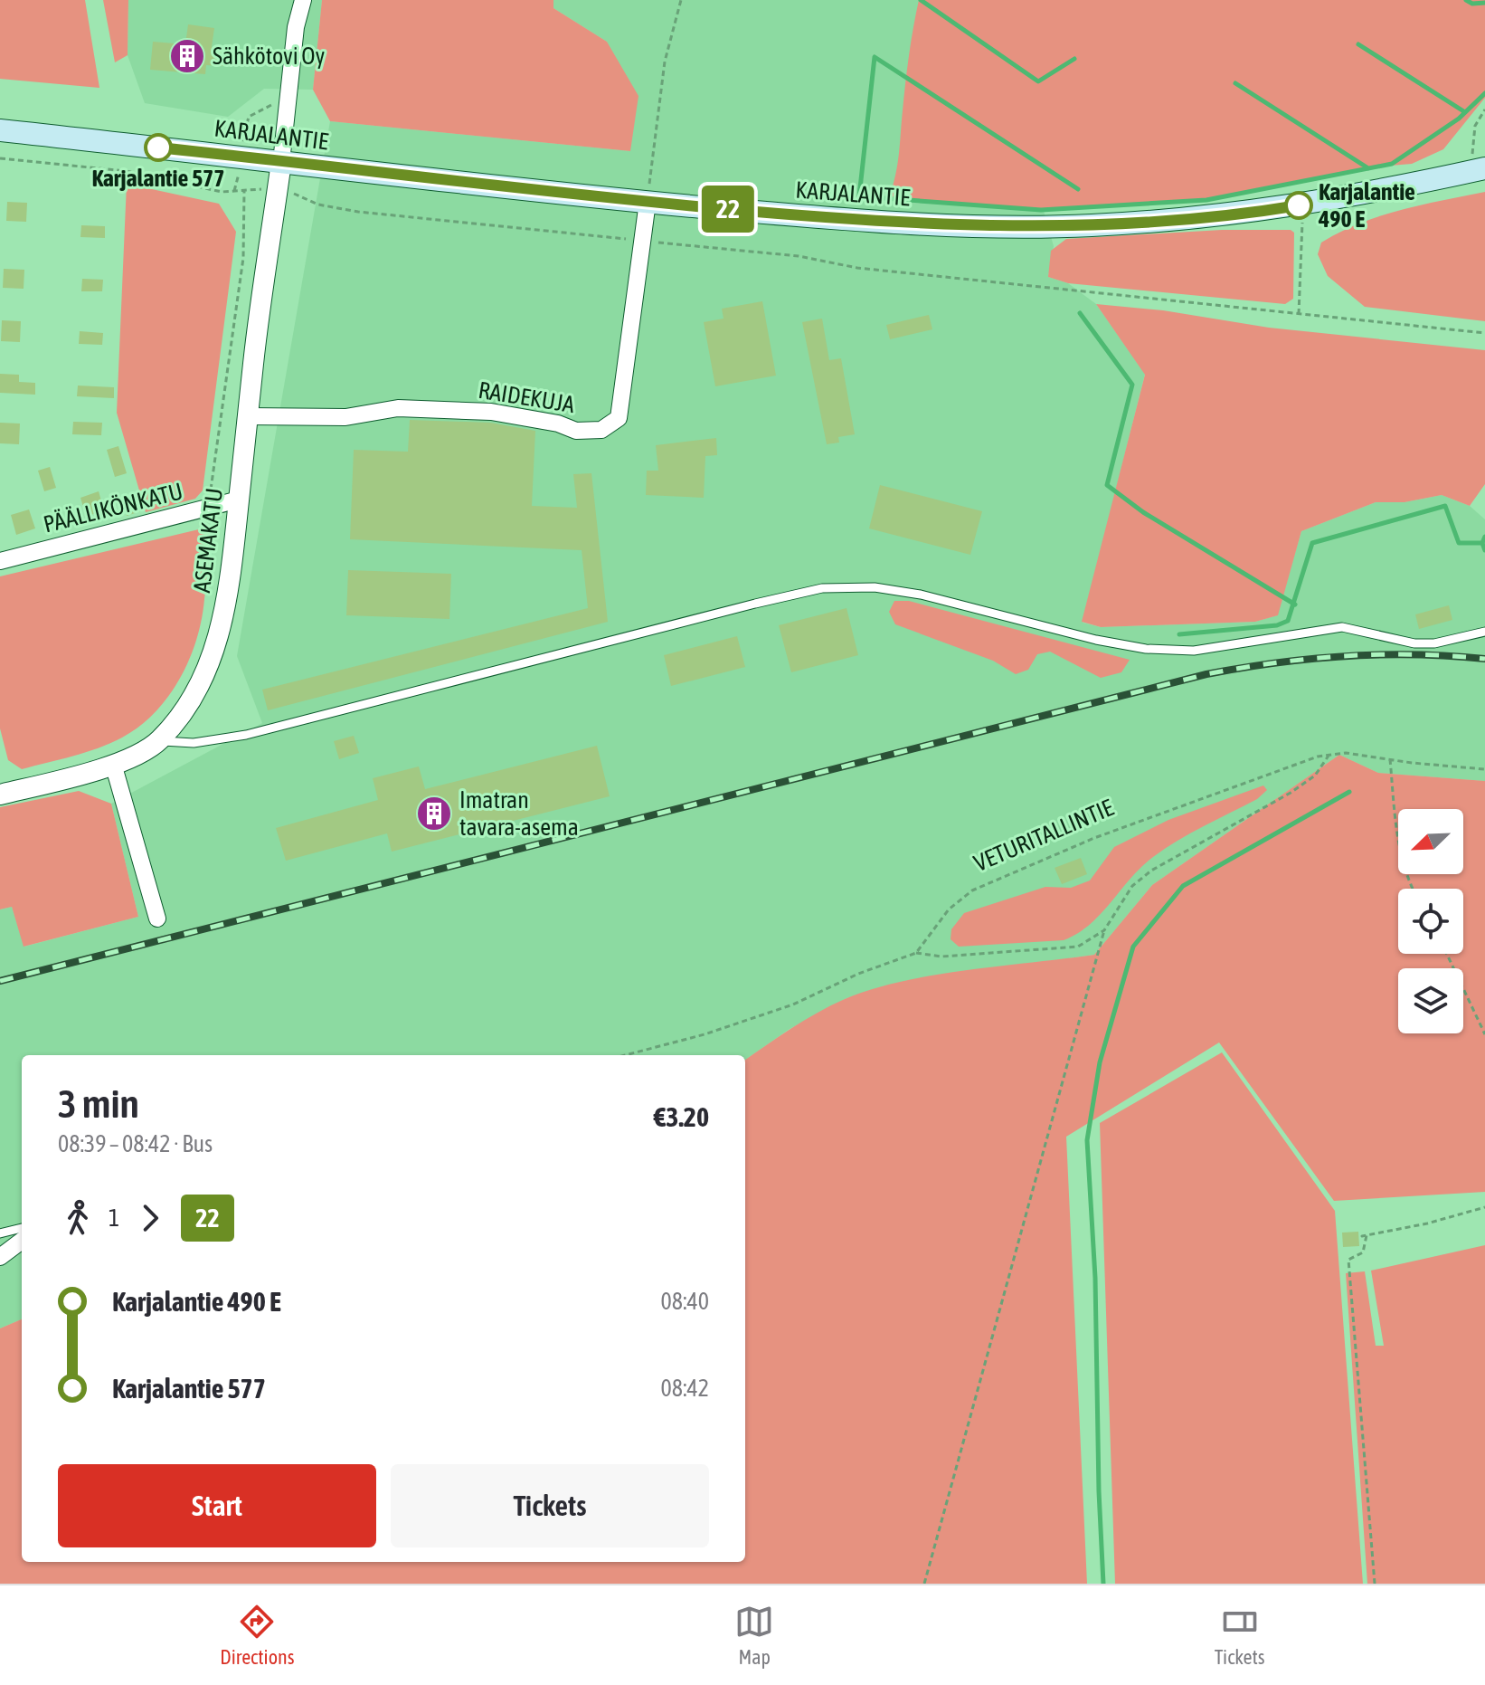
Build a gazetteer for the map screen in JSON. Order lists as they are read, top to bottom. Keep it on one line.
{"streets":{"main road":["KARJALANTIE"],"street":["RAIDEKUJA","PÄÄLLIKÖNKATU","ASEMAKATU"],"path":["VETURITALLINTIE"]},"crossings":[["KARJALANTIE","RAIDEKUJA"],["KARJALANTIE","ASEMAKATU"],["RAIDEKUJA","ASEMAKATU"],["PÄÄLLIKÖNKATU","ASEMAKATU"]],"places":{"building":["Sähkötovi Oy","Imatran tavara-asema"],"other":["Karjalantie 577","Karjalantie 490 E"]},"lines":["bus line 22"],"north":"bottom left","page":{"on_map":"22","heading":["3 min","08:39 – 08:42 · Bus","€3.20"],"legs":["1","22"],"list":[{"name":"Karjalantie 490 E","value":"08:40"},{"name":"Karjalantie 577","value":"08:42"}],"buttons":["Start","Tickets"],"tabs":["Directions","Map","Tickets"]}}
